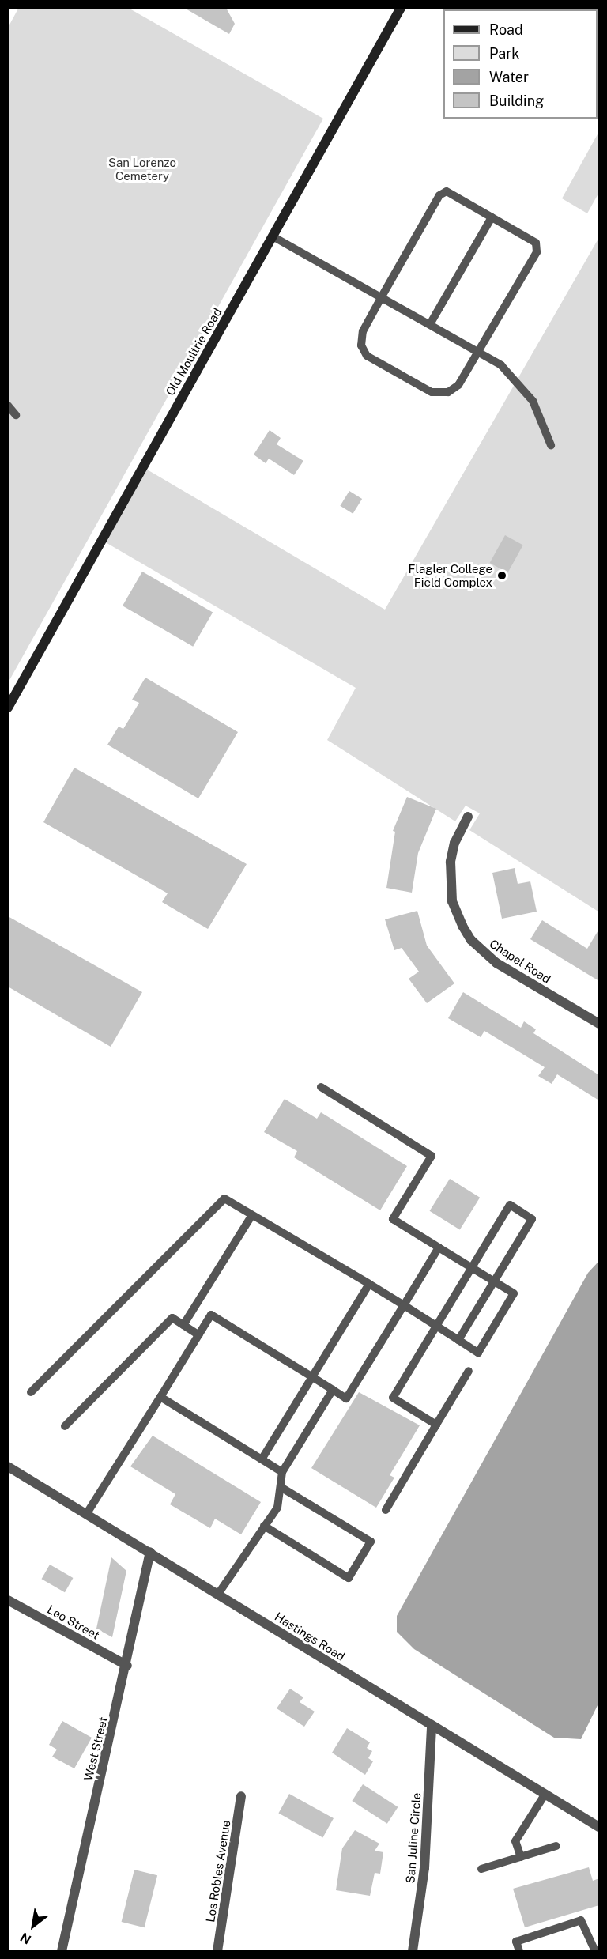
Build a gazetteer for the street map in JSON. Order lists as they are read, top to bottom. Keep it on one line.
{"streets":{"main road":["Old Moultrie Road"],"street":["Chapel Road","Leo Street","Hastings Road","West Street","San Juline Circle","Los Robles Avenue"]},"crossings":[["Leo Street","West Street"],["Hastings Road","West Street"],["Hastings Road","San Juline Circle"]],"parks":["San Lorenzo Cemetery"],"places":["Flagler College Field Complex"],"legend":["Road","Park","Water","Building"],"north":"bottom left"}
